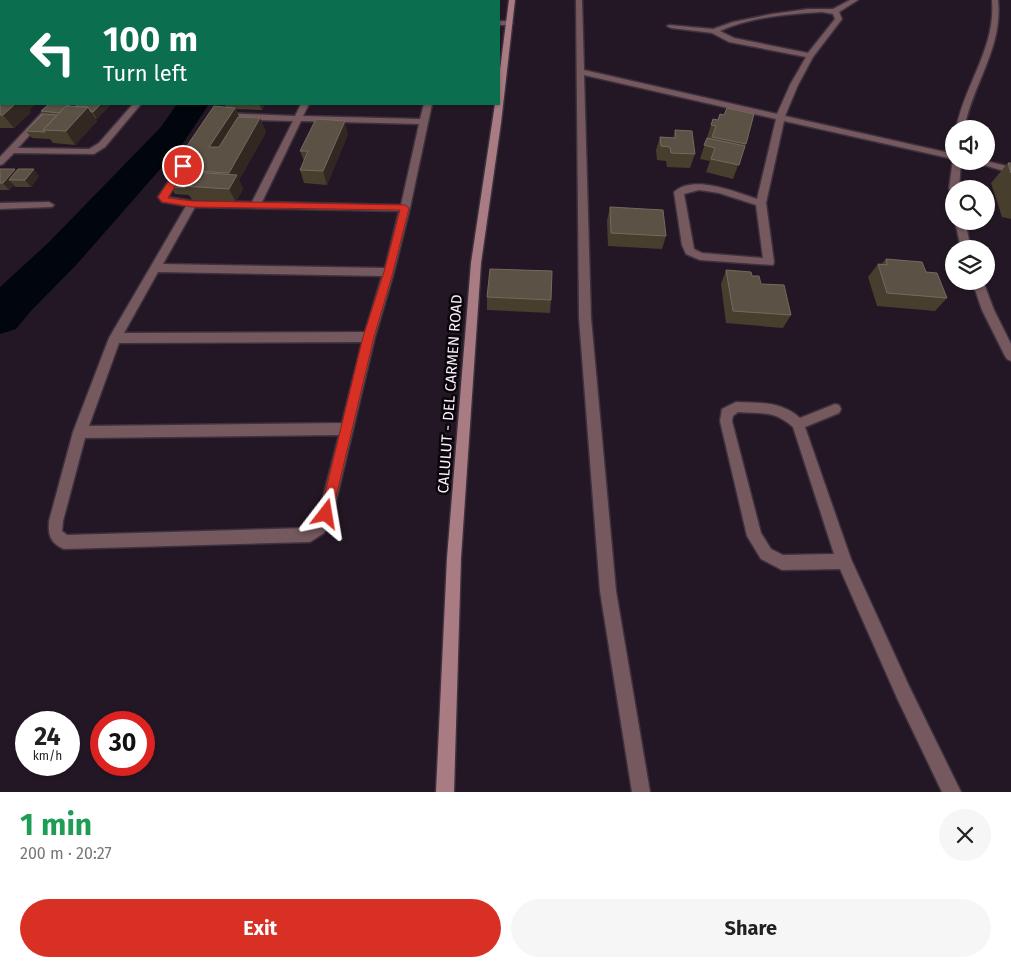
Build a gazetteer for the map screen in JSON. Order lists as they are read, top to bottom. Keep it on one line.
{"streets":{"main road":["CALULUT - DEL CARMEN ROAD"]},"page":{"turn":["100 m","Turn left"],"speed":"24 km/h","limit":"30","heading":["1 min","200 m · 20:27"],"buttons":["Exit","Share"]}}
